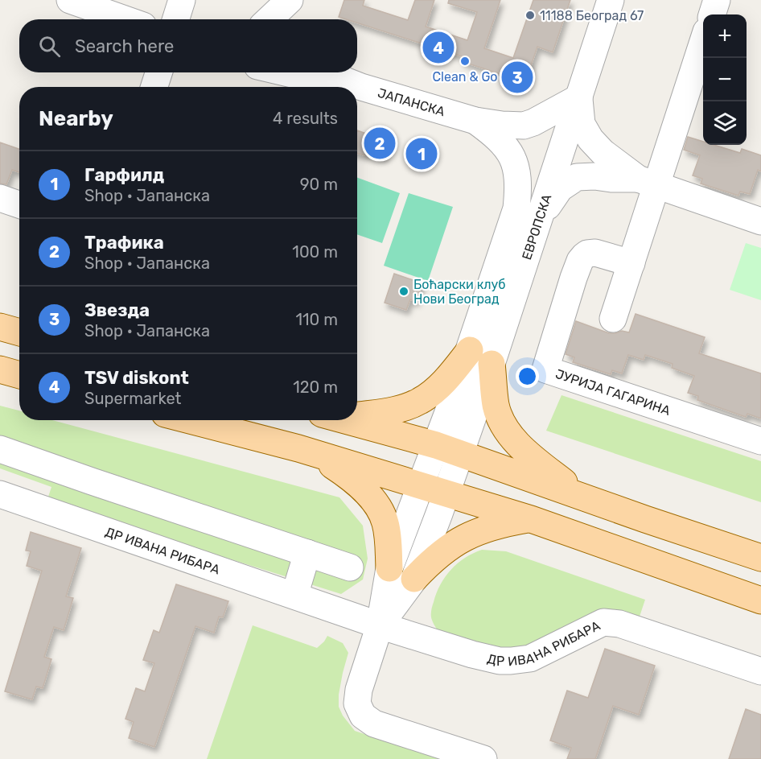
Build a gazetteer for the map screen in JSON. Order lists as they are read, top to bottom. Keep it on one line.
{"streets":{"street":["ЈАПАНСКА","ЕВРОПСКА","ЈУРИЈА ГАГАРИНА","ДР ИВАНА РИБАРА"]},"crossings":[["ЈАПАНСКА","ЕВРОПСКА"]],"places":["11188 Београд 67","Clean & Go","Боћарски клуб Нови Београд"],"page":{"map_buttons":["+","−"],"search":"Search here","pins":["4","3","2","1"],"heading":["Nearby","4 results"],"list":[{"mark":"1","name":"Гарфилд","note":"Shop · Јапанска","value":"90 m"},{"mark":"2","name":"Трафика","note":"Shop · Јапанска","value":"100 m"},{"mark":"3","name":"Звезда","note":"Shop · Јапанска","value":"110 m"},{"mark":"4","name":"TSV diskont","note":"Supermarket","value":"120 m"}]}}
